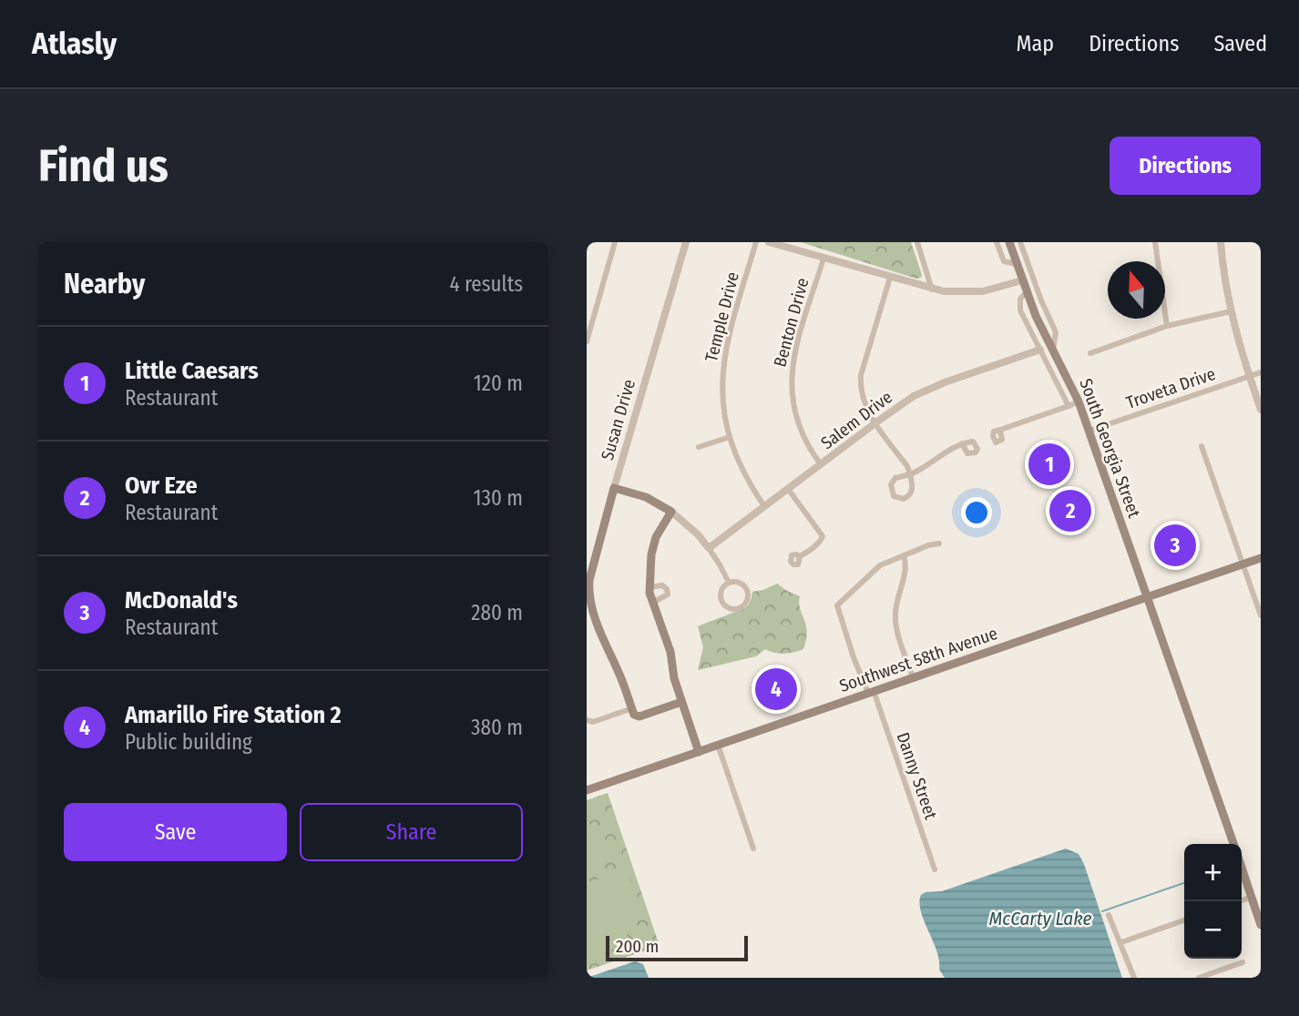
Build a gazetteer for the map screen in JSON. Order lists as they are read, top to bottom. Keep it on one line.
{"streets":{"main road":["Susan Drive","South Georgia Street","Southwest 58th Avenue"],"street":["Temple Drive","Benton Drive","Troveta Drive","Salem Drive","Danny Street"]},"crossings":[["Temple Drive","Salem Drive"],["Benton Drive","Salem Drive"],["Troveta Drive","South Georgia Street"],["South Georgia Street","Southwest 58th Avenue"],["Southwest 58th Avenue","Danny Street"]],"water":["McCarty Lake"],"scale_bar":"200 m","north":"top","page":{"header":"Atlasly","nav":["Map","Directions","Saved"],"buttons":["Directions",["Save","Share"]],"title":"Find us","heading":["Nearby","4 results"],"list":[{"mark":"1","name":"Little Caesars","note":"Restaurant","value":"120 m"},{"mark":"2","name":"Ovr Eze","note":"Restaurant","value":"130 m"},{"mark":"3","name":"McDonald's","note":"Restaurant","value":"280 m"},{"mark":"4","name":"Amarillo Fire Station 2","note":"Public building","value":"380 m"}],"pins":["1","2","3","4"],"map_buttons":["+","−"],"scale":"200 m"}}
